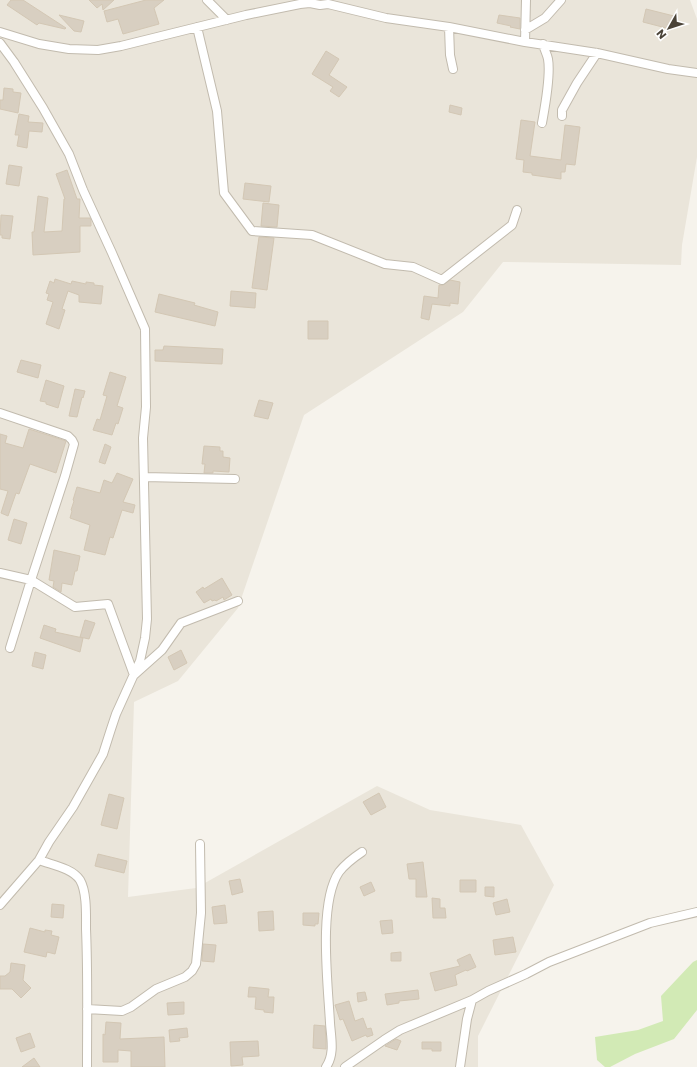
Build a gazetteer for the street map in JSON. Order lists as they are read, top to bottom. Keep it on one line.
{"north":"bottom left"}
